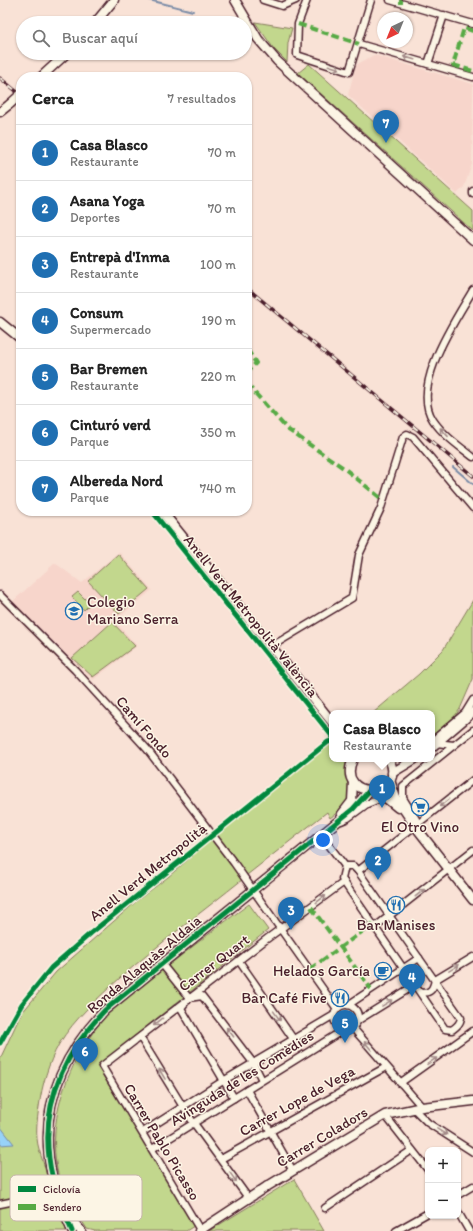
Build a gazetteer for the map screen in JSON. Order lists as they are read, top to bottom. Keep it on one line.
{"streets":{"street":["Camí Fondo","Carrer Quart","Ronda Alaquàs-Aldaia","Avinguda de les Comèdies","Carrer Lope de Vega","Carrer Coladors","Carrer Pablo Picasso"],"cycle path":["Anell Verd Metropolità València","Anell Verd Metropolità"]},"crossings":[["Camí Fondo","Carrer Quart"],["Camí Fondo","Ronda Alaquàs-Aldaia"],["Camí Fondo","Avinguda de les Comèdies"],["Carrer Quart","Carrer Pablo Picasso"],["Avinguda de les Comèdies","Carrer Pablo Picasso"],["Carrer Coladors","Carrer Pablo Picasso"]],"places":{"school or university":["Colegio Mariano Serra"],"supermarket":["El Otro Vino"],"restaurant":["Bar Manises","Bar Café Five"],"cafe":["Helados García"]},"legend":["Ciclovía","Sendero"],"north":"bottom left","page":{"search":"Buscar aquí","heading":["Cerca","7 resultados"],"pins":["7","1","2","3","4","5","6"],"list":[{"mark":"1","name":"Casa Blasco","note":"Restaurante","value":"70 m"},{"mark":"2","name":"Asana Yoga","note":"Deportes","value":"70 m"},{"mark":"3","name":"Entrepà d'Inma","note":"Restaurante","value":"100 m"},{"mark":"4","name":"Consum","note":"Supermercado","value":"190 m"},{"mark":"5","name":"Bar Bremen","note":"Restaurante","value":"220 m"},{"mark":"6","name":"Cinturó verd","note":"Parque","value":"350 m"},{"mark":"7","name":"Albereda Nord","note":"Parque","value":"740 m"}],"popup":["Casa Blasco","Restaurante"],"map_buttons":["+","−"]}}
